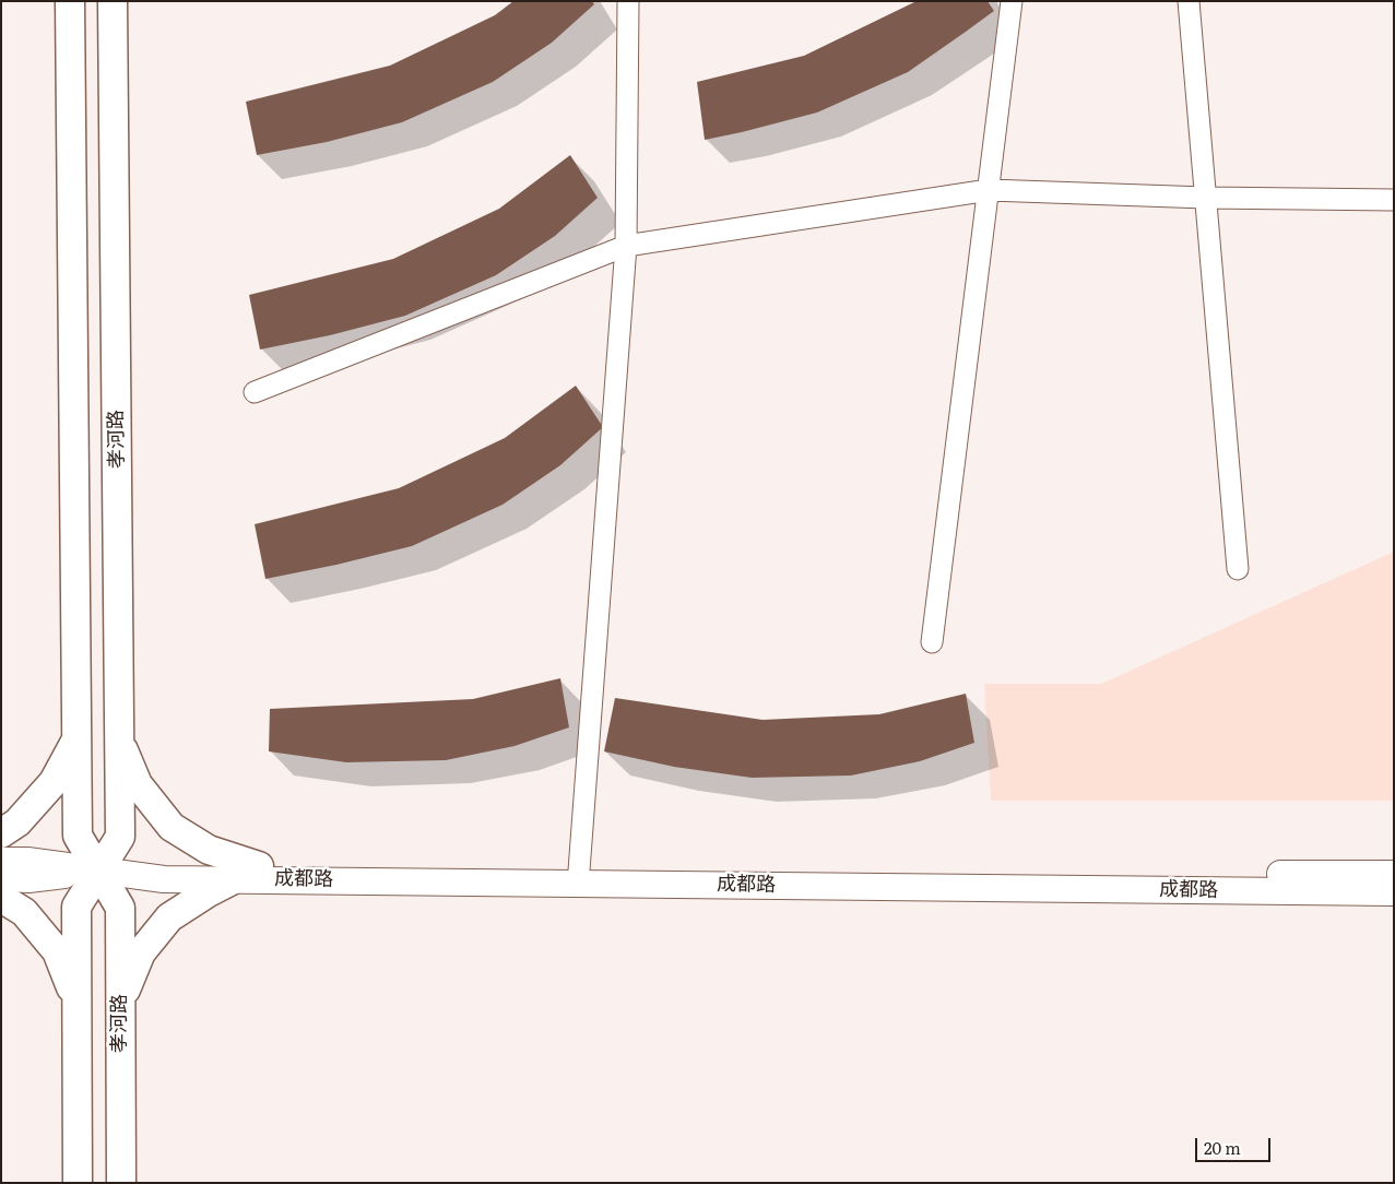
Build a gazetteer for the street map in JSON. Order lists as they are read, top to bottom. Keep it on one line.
{"streets":{"main road":["孝河路"],"street":["成都路"]},"crossings":[["孝河路","成都路"]],"scale_bar":"20 m"}
